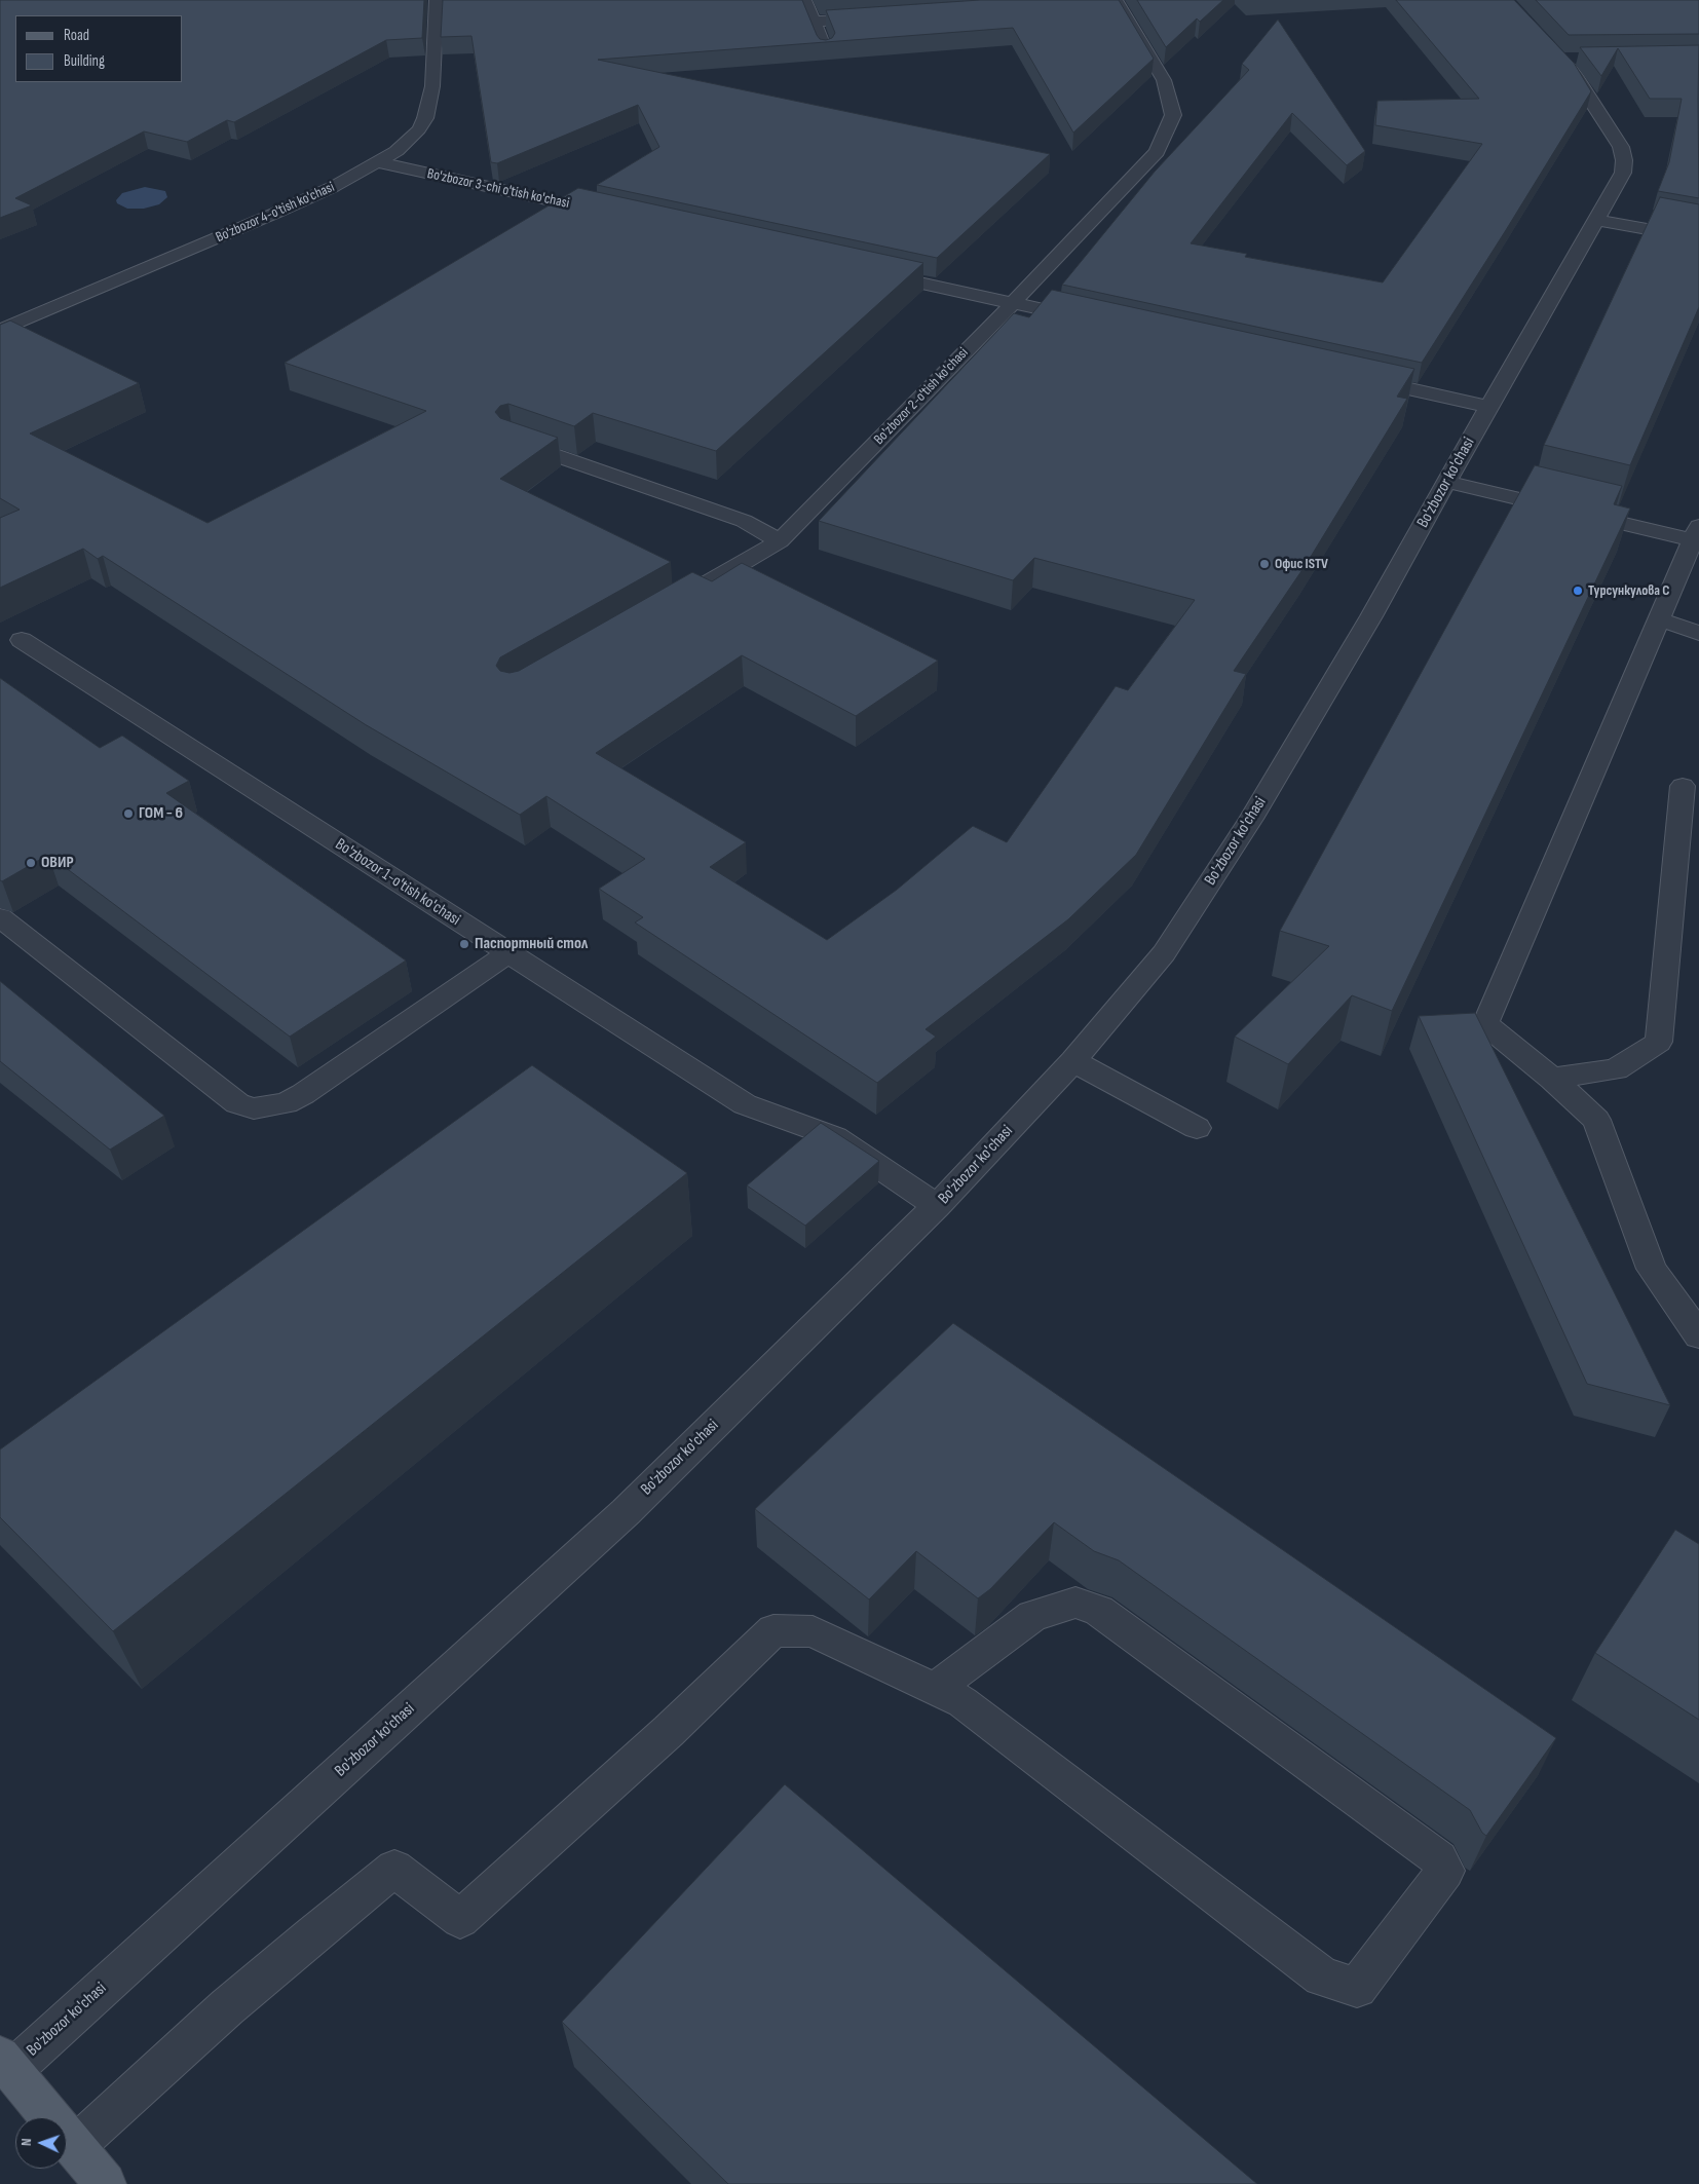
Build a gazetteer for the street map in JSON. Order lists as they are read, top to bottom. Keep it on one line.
{"streets":{"street":["Bo'zbozor 3-chi o'tish ko'chasi","Bo'zbozor 4-o'tish ko'chasi","Bo'zbozor 2-o'tish ko'chasi","Bo'zbozor ko'chasi","Bo'zbozor 1-o'tish ko'chasi"]},"crossings":[["Bo'zbozor 3-chi o'tish ko'chasi","Bo'zbozor 4-o'tish ko'chasi"],["Bo'zbozor ko'chasi","Bo'zbozor 1-o'tish ko'chasi"]],"places":["Офис ISTV","Турсункулова С","ГОМ - 6","ОВИР","Паспортный стол"],"legend":["Road","Building"],"north":"left"}
